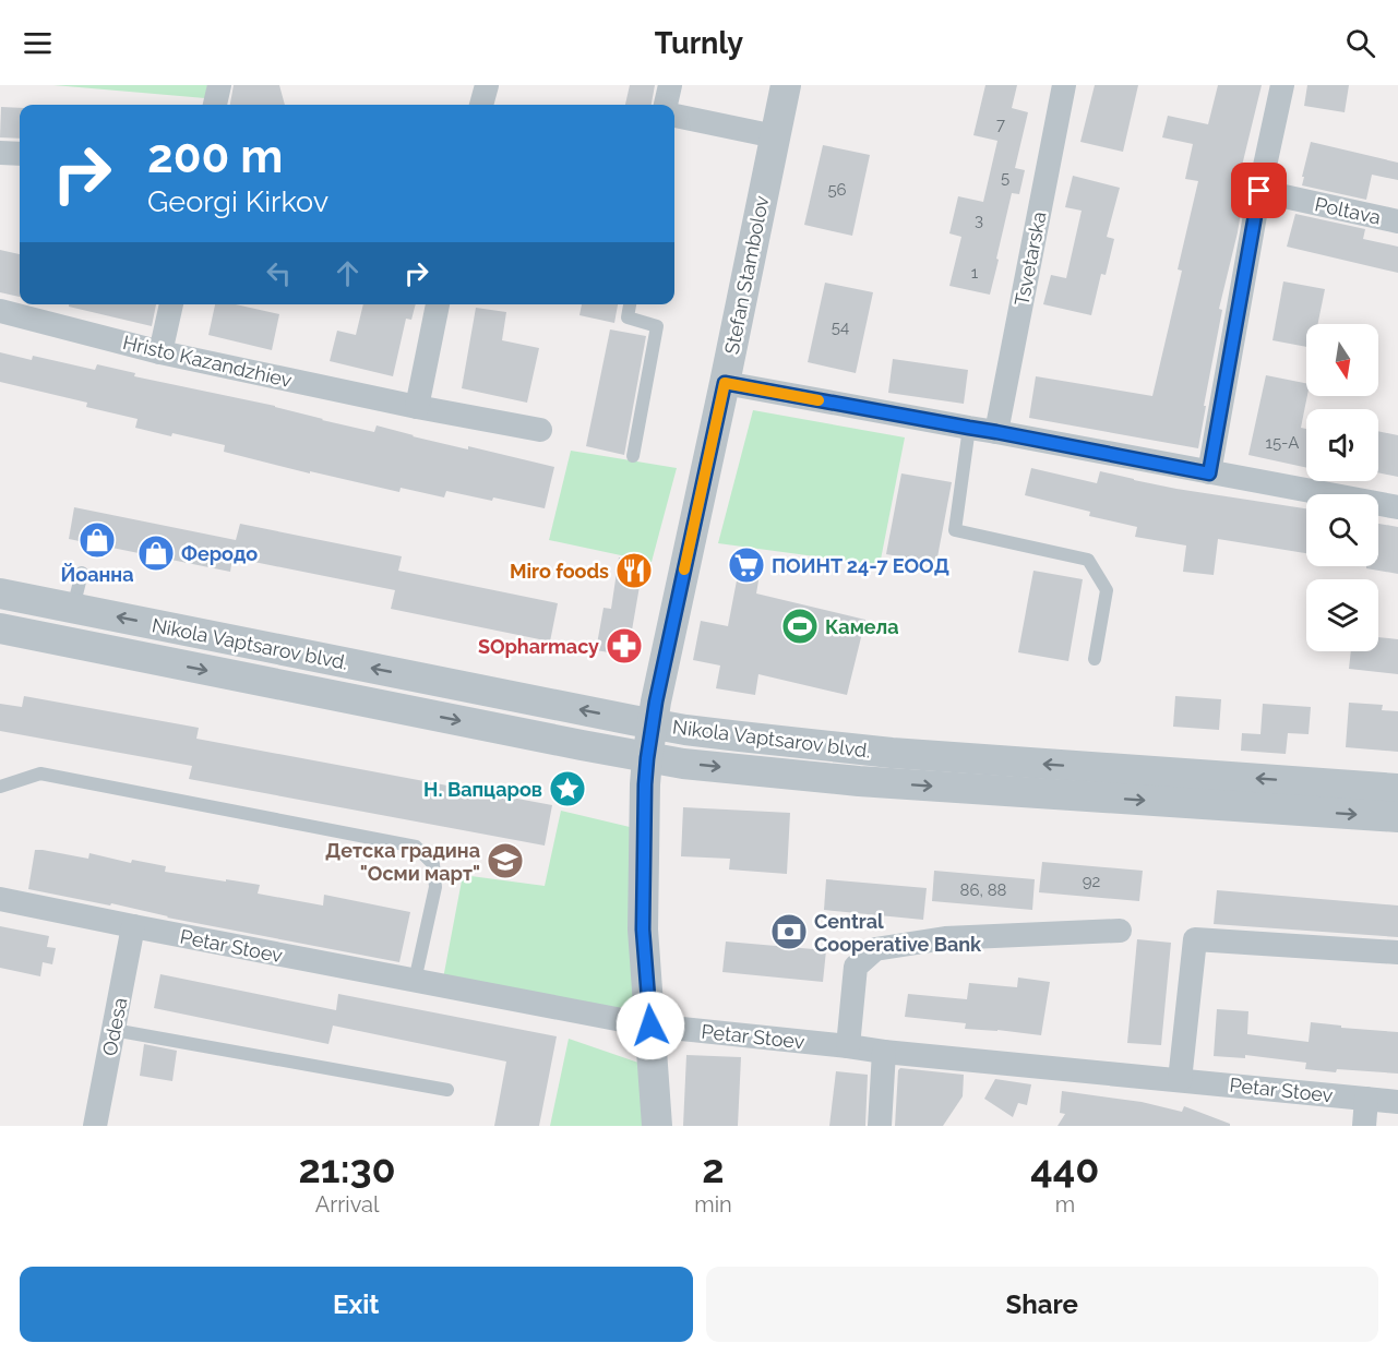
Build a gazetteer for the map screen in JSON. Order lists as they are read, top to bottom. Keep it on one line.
{"streets":{"street":["Poltava","Tsvetarska","Stefan Stambolov","Hristo Kazandzhiev","Nikola Vaptsarov blvd.","Petar Stoev","Odesa"]},"crossings":[["Stefan Stambolov","Nikola Vaptsarov blvd."],["Stefan Stambolov","Petar Stoev"],["Petar Stoev","Odesa"]],"places":{"shop":["Йоанна","Феродо"],"supermarket":["ПОИНТ 24-7 ЕООД"],"restaurant":["Miro foods"],"sports":["Камела"],"pharmacy":["SOpharmacy"],"place":["Н. Вапцаров"],"school or university":["Детска градина \"Осми март\""],"bank":["Central Cooperative Bank"]},"house_numbers":["7","5","56","3","1","54","15-A","92","86, 88"],"north":"bottom","page":{"header":"Turnly","turn":["200 m","Georgi Kirkov"],"eta":["21:30","Arrival","2","min","440","m"],"buttons":["Exit","Share"]}}
